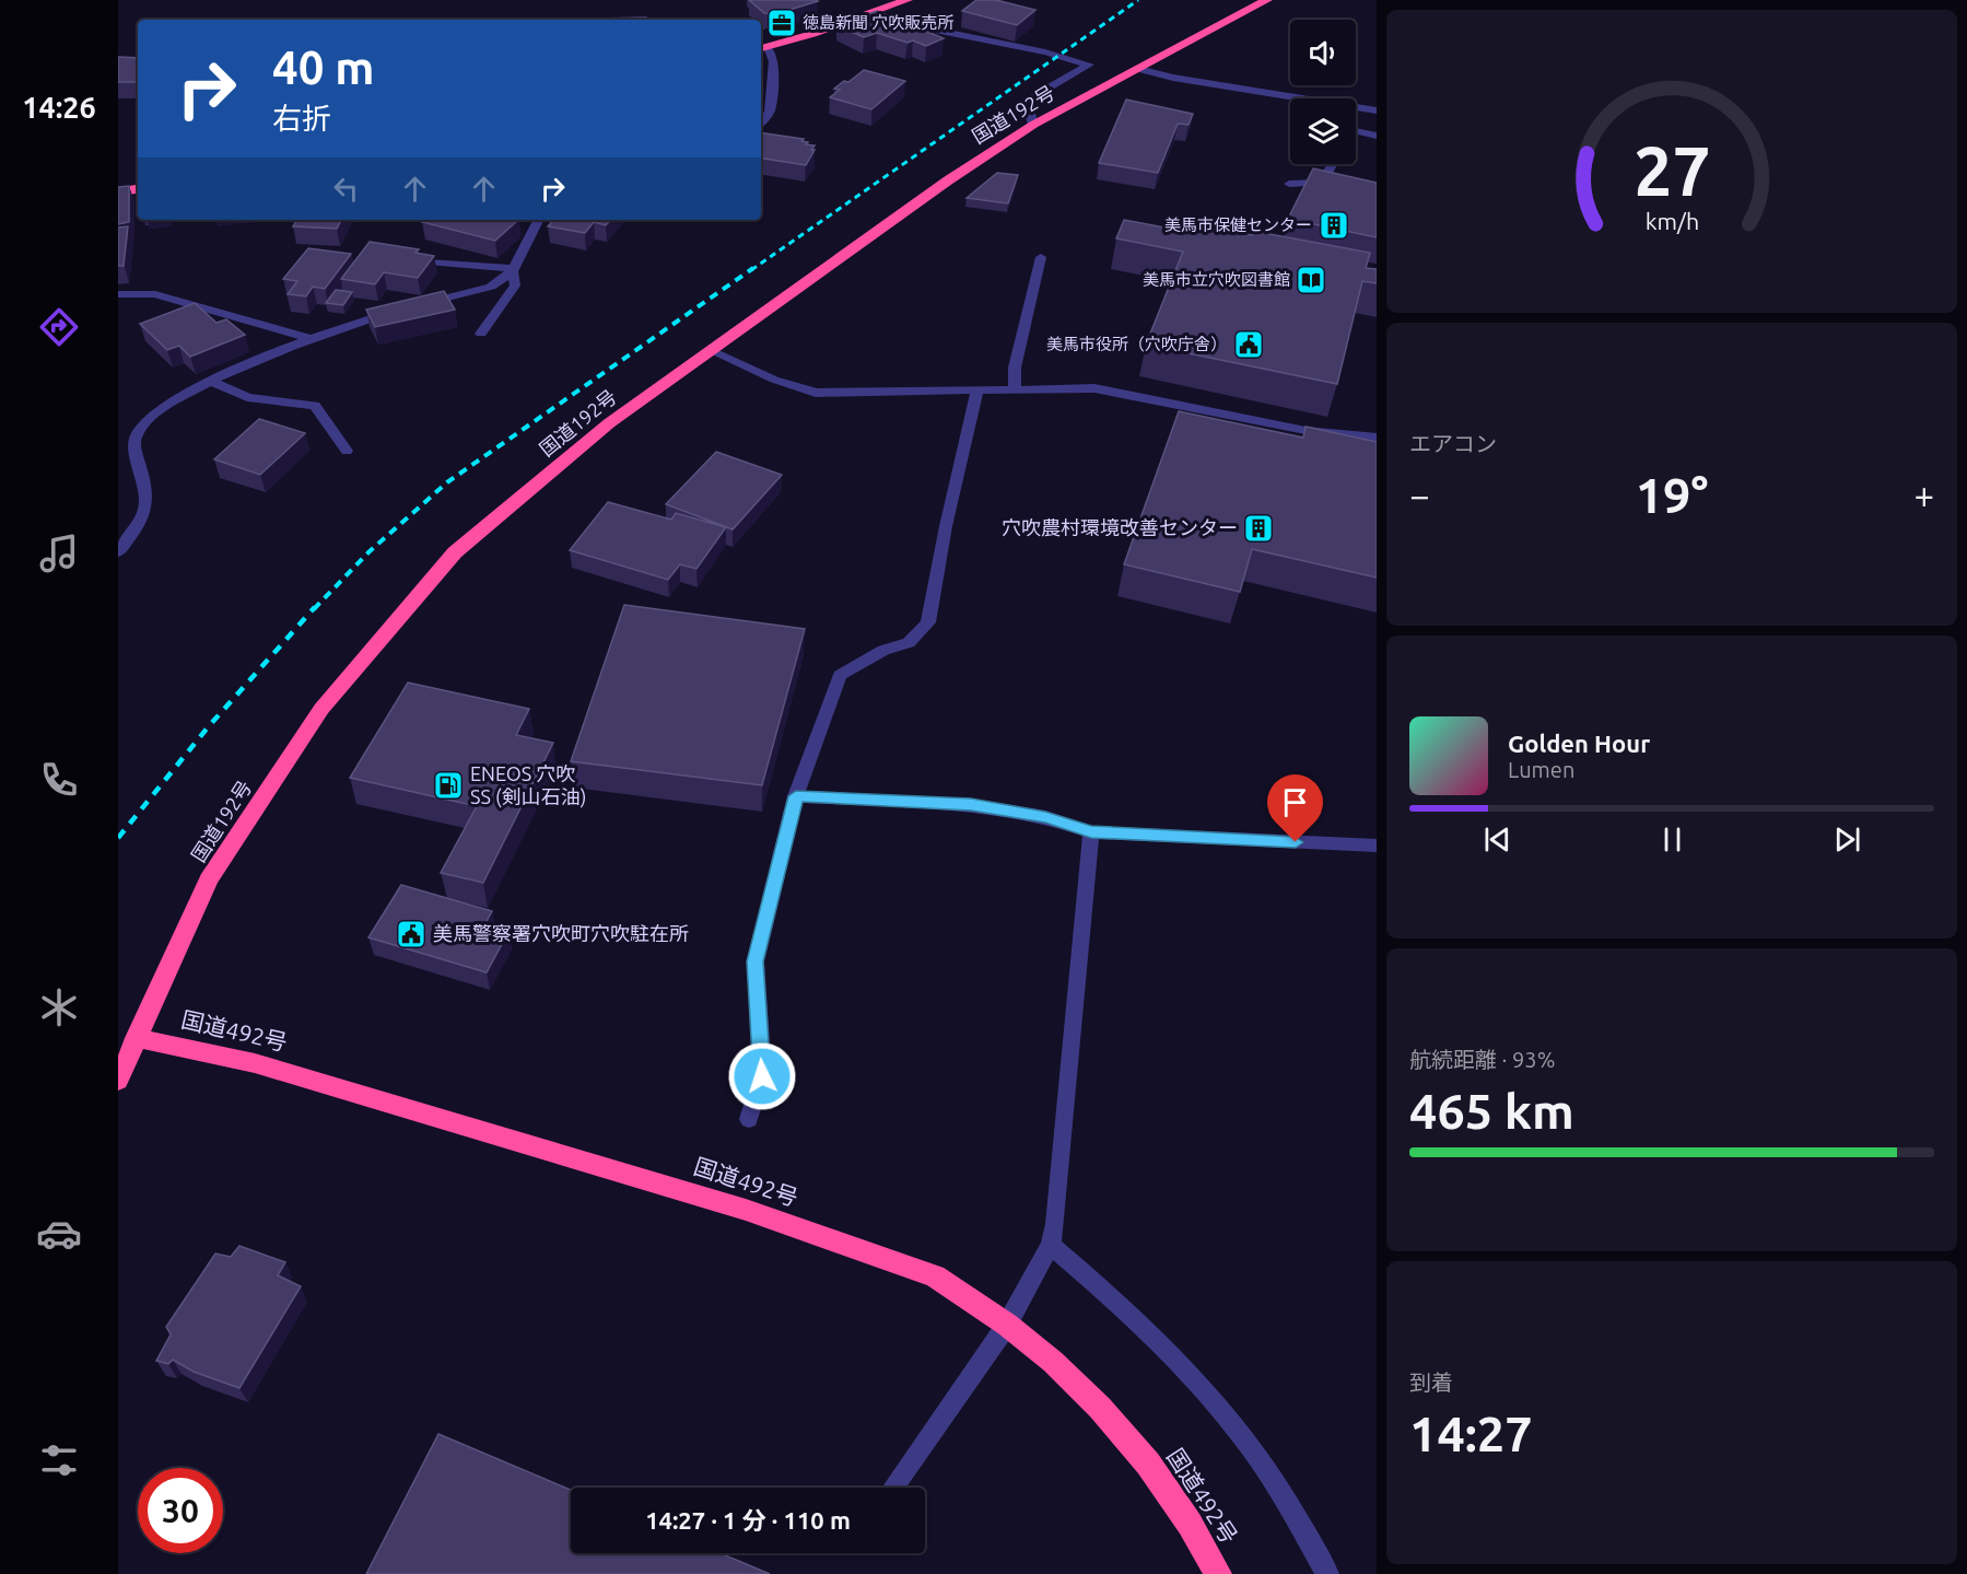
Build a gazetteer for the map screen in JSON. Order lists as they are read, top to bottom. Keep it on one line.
{"streets":{"highway":["国道192号","国道492号"]},"crossings":[["国道192号","国道492号"]],"places":{"office":["徳島新聞 穴吹販売所"],"building":["美馬市保健センター","穴吹農村環境改善センター"],"library":["美馬市立穴吹図書館"],"public building":["美馬市役所（穴吹庁舎）","美馬警察署穴吹町穴吹駐在所"],"fuel station":["ENEOS 穴吹 SS (剣山石油)"]},"page":{"tabs":"14:26","turn":["40 m","右折"],"tile":["エアコン",["航続距離 · 93%","465 km"],["到着","14:27"]],"heat":["−","19°","+"],"song":["Golden Hour","Lumen"],"limit":"30","trip":"14:27 · 1 分 · 110 m","gauge":["27","km/h"]}}
